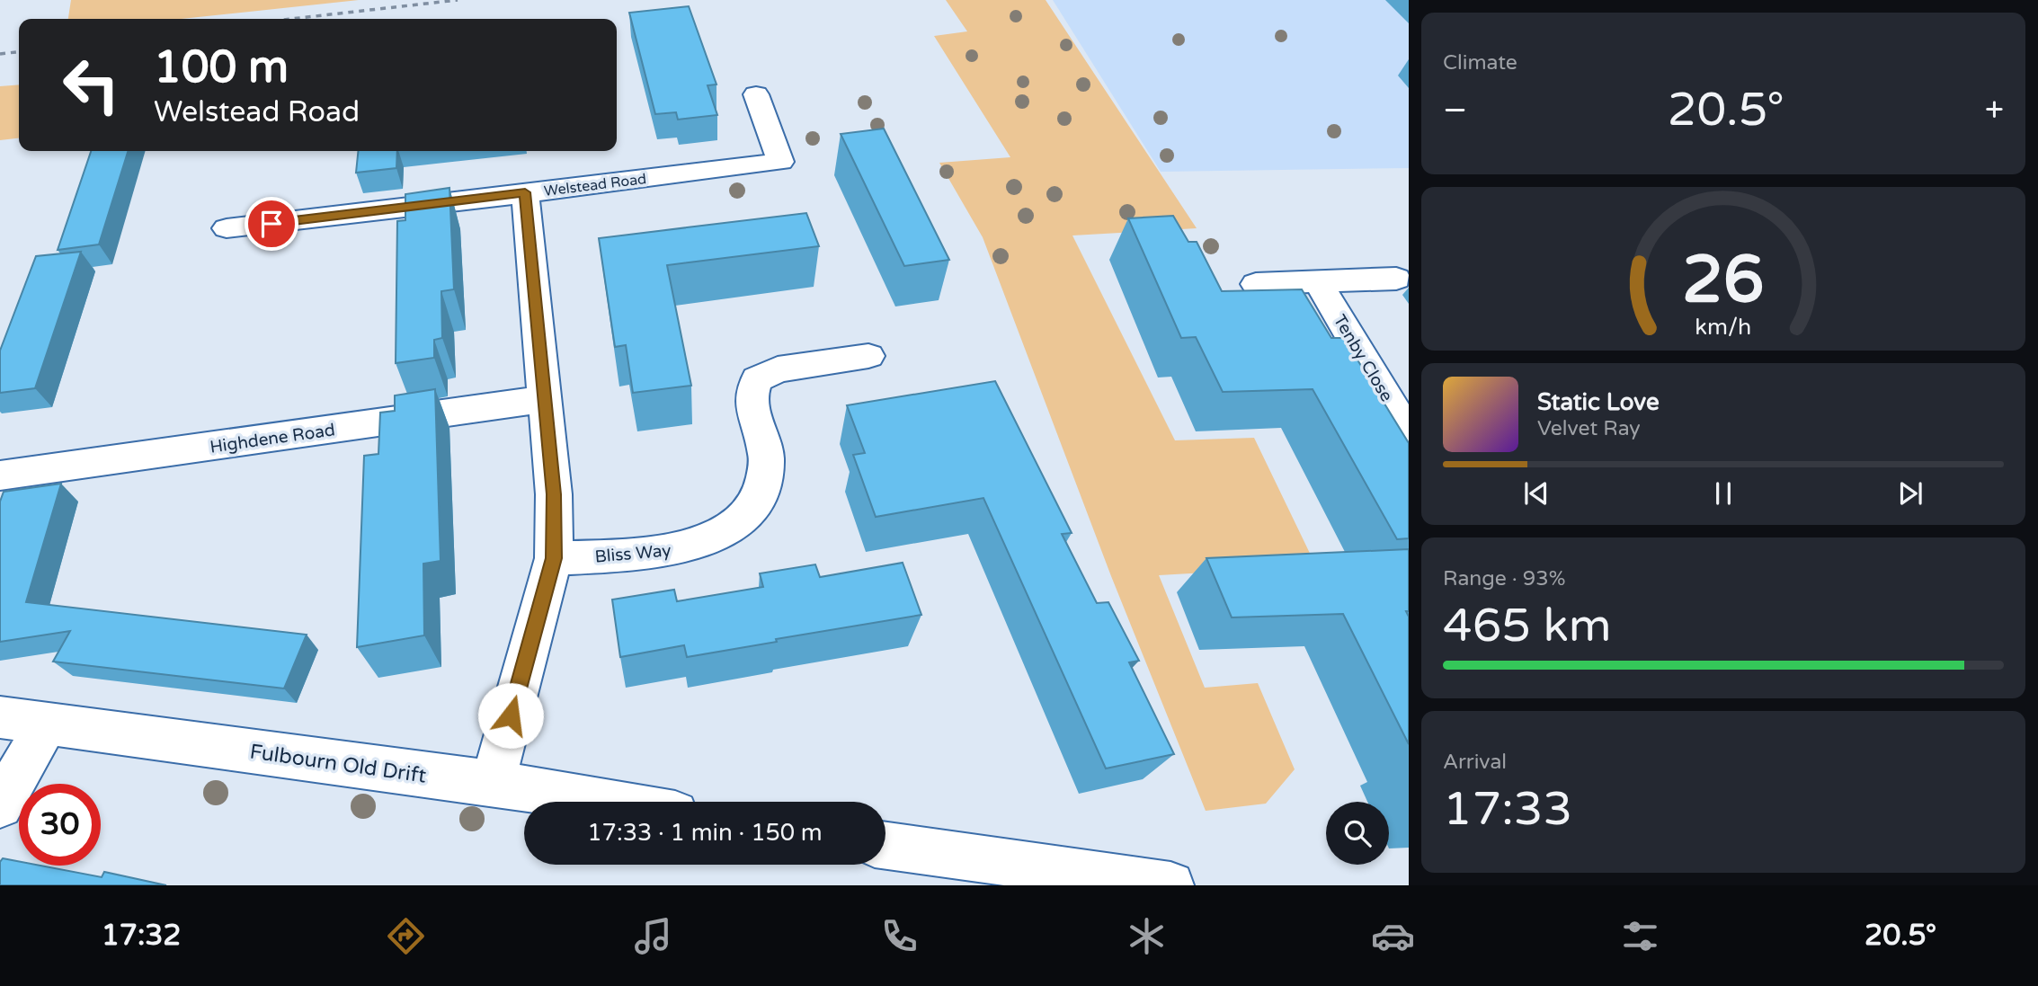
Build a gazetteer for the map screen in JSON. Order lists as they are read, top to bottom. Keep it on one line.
{"streets":{"street":["Welstead Road","Tenby Close","Highdene Road","Bliss Way","Fulbourn Old Drift"]},"page":{"tile":["Climate",["Range · 93%","465 km"],["Arrival","17:33"]],"turn":["100 m","Welstead Road"],"heat":["−","20.5°","+"],"song":["Static Love","Velvet Ray"],"limit":"30","trip":"17:33 · 1 min · 150 m","tabs":["17:32","20.5°"],"gauge":["26","km/h"]}}
